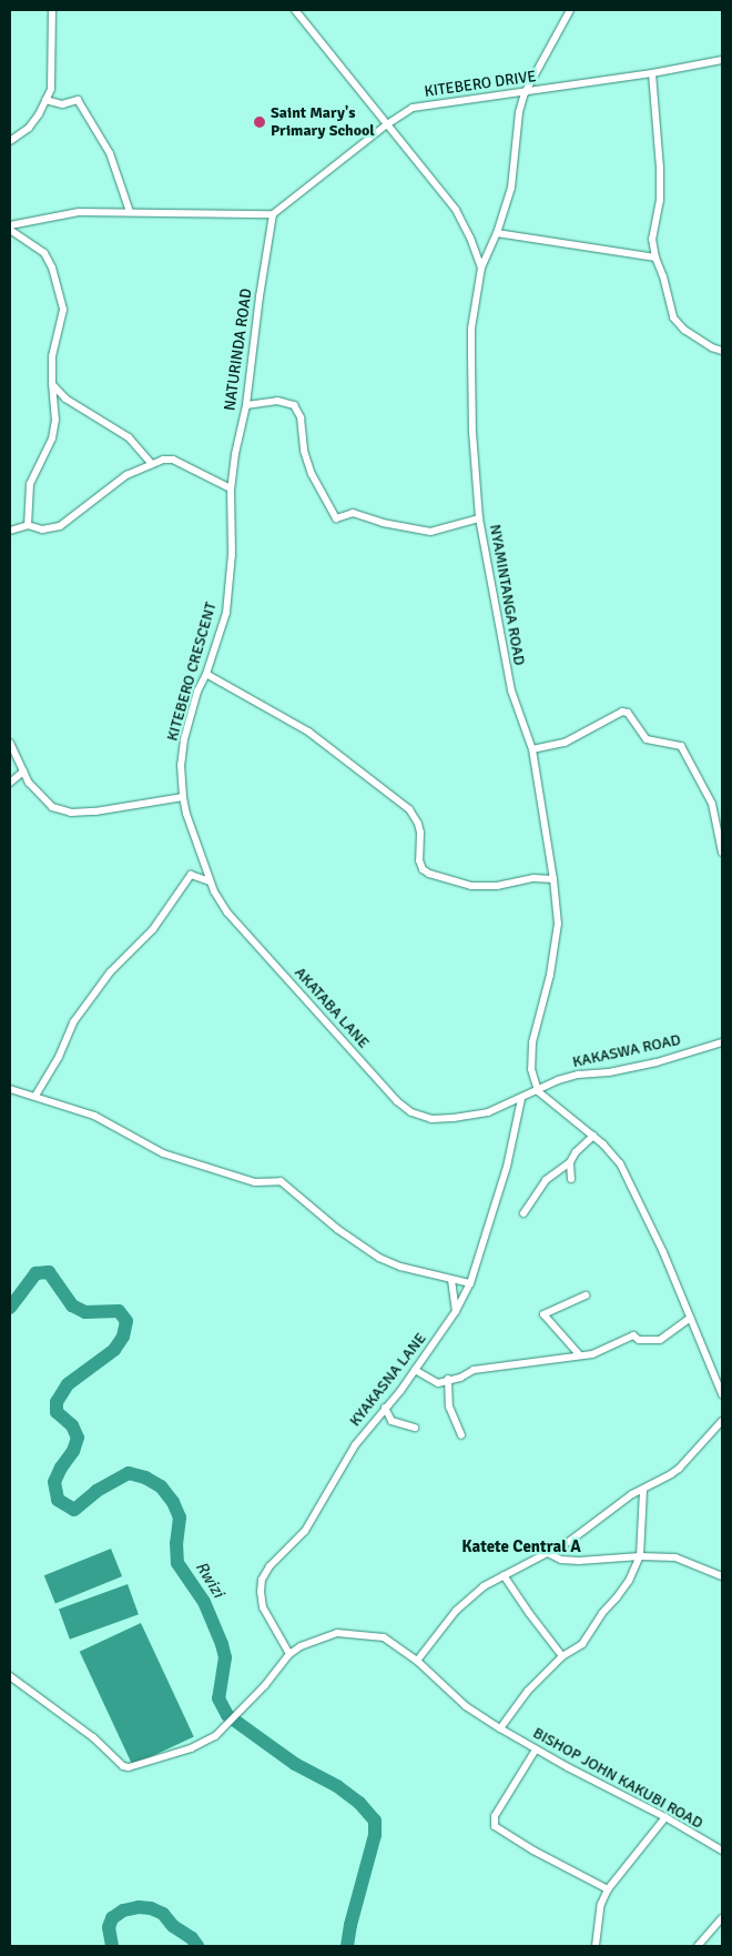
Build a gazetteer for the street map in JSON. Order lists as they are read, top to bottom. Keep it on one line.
{"streets":{"street":["KITEBERO DRIVE","NATURINDA ROAD","NYAMINTANGA ROAD","KITEBERO CRESCENT","AKATABA LANE","KAKASWA ROAD","KYAKASNA LANE","BISHOP JOHN KAKUBI ROAD"]},"crossings":[["KITEBERO DRIVE","NATURINDA ROAD"],["KITEBERO DRIVE","NYAMINTANGA ROAD"],["NATURINDA ROAD","KITEBERO CRESCENT"],["NYAMINTANGA ROAD","AKATABA LANE"],["NYAMINTANGA ROAD","KAKASWA ROAD"],["KITEBERO CRESCENT","AKATABA LANE"],["AKATABA LANE","KAKASWA ROAD"],["AKATABA LANE","KYAKASNA LANE"],["KYAKASNA LANE","BISHOP JOHN KAKUBI ROAD"]],"districts":["Katete Central A"],"water":["Rwizi"],"places":["Saint Mary's Primary School"]}
